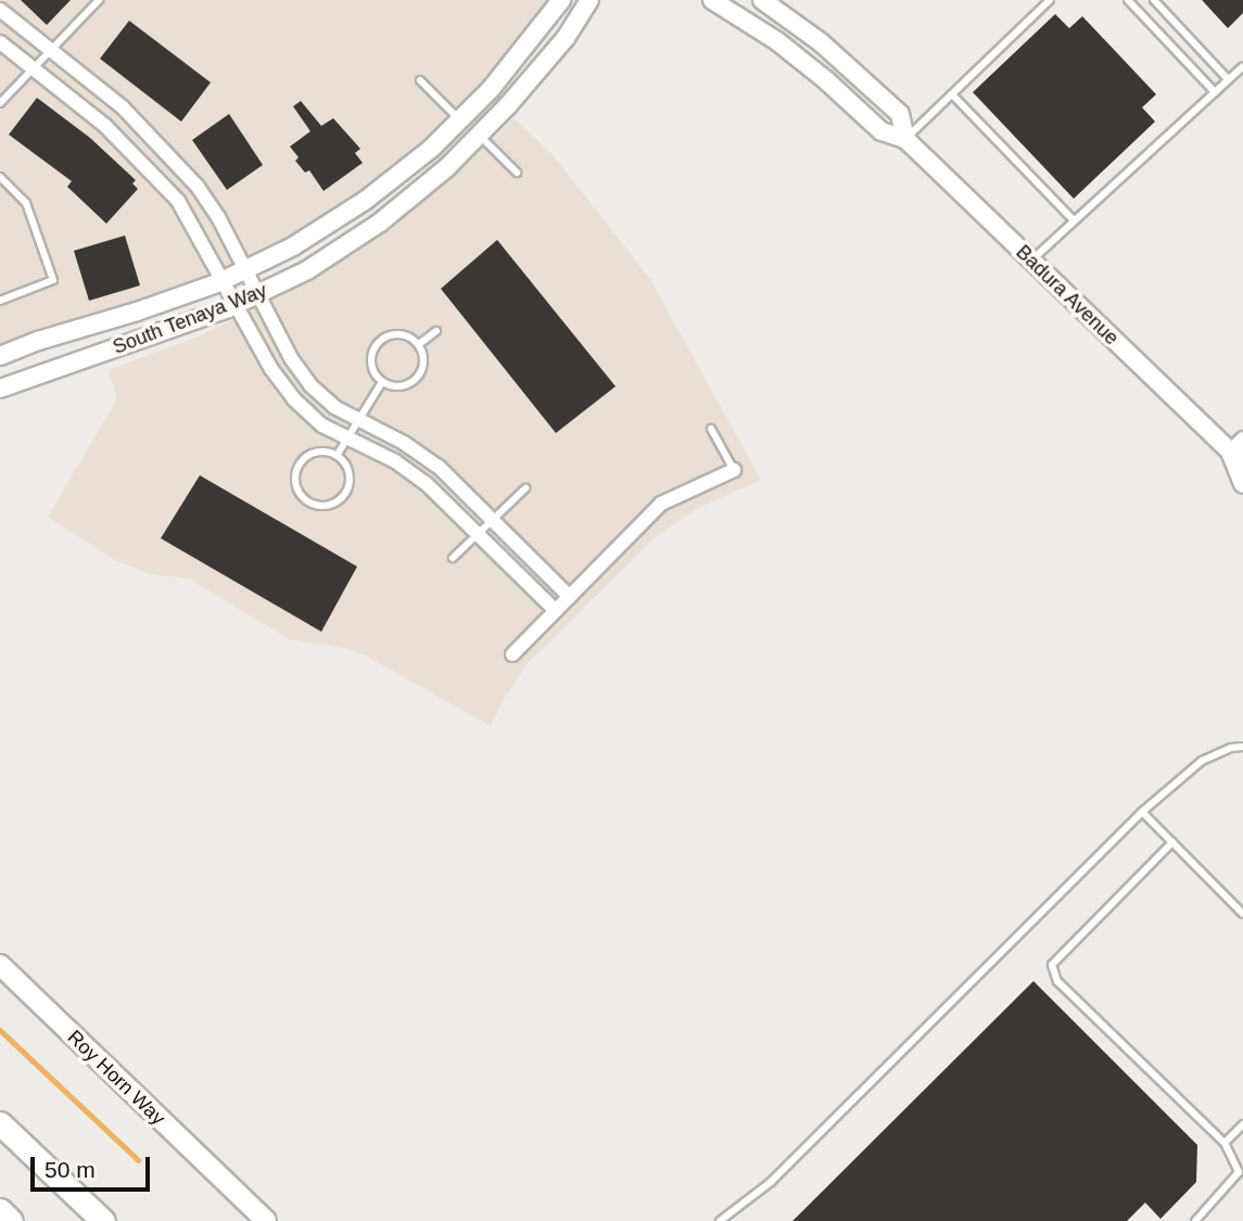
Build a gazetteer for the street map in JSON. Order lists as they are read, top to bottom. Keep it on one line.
{"streets":{"main road":["Roy Horn Way"],"street":["Badura Avenue","South Tenaya Way"]},"scale_bar":"50 m"}
